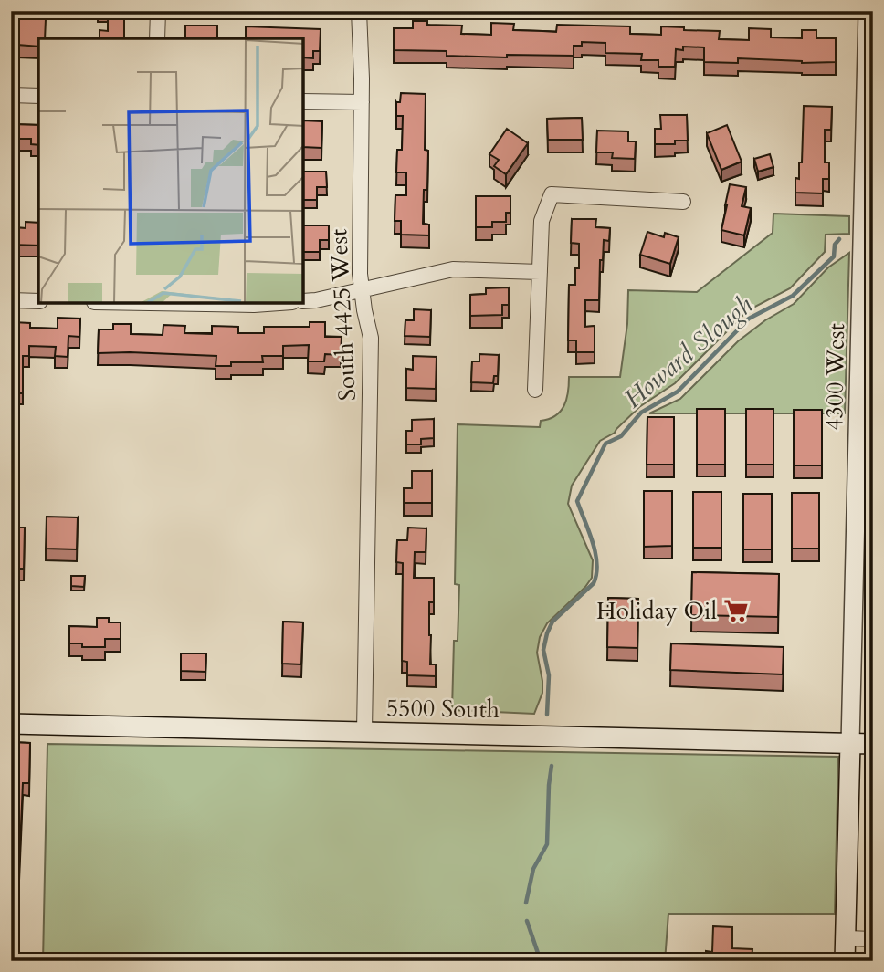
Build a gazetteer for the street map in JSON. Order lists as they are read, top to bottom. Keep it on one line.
{"streets":{"main road":["5500 South"],"street":["South 4425 West","4300 West"]},"crossings":[["South 4425 West","5500 South"],["4300 West","5500 South"]],"water":["Howard Slough"],"places":{"supermarket":["Holiday Oil"]}}
